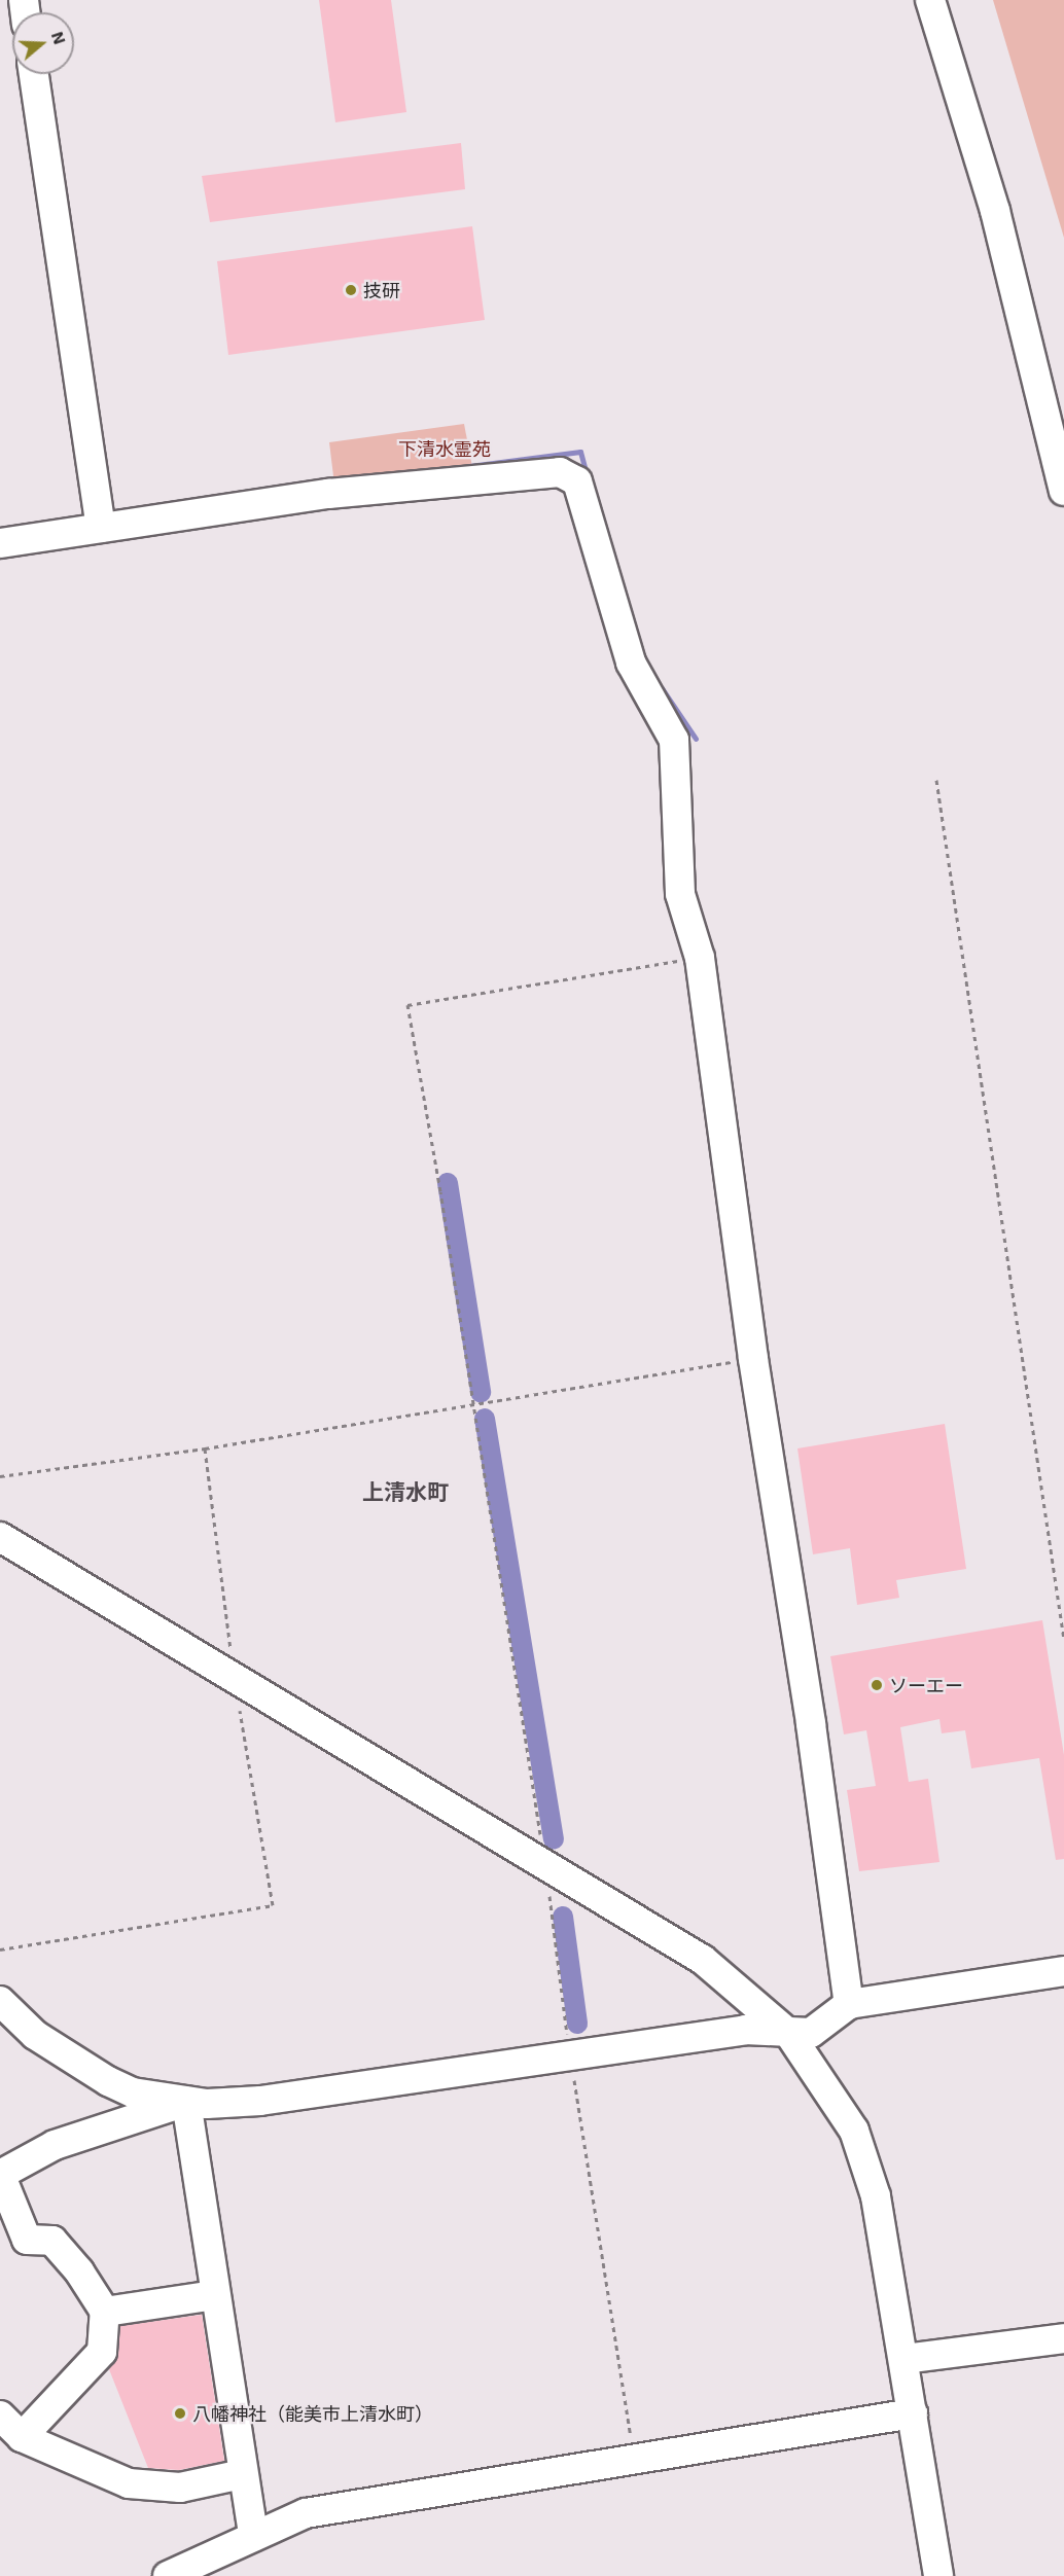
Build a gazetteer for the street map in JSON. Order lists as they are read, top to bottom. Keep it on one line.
{"districts":["上清水町"],"parks":["下清水霊苑"],"places":["技研","ソーエー","八幡神社（能美市上清水町）"],"north":"right"}
